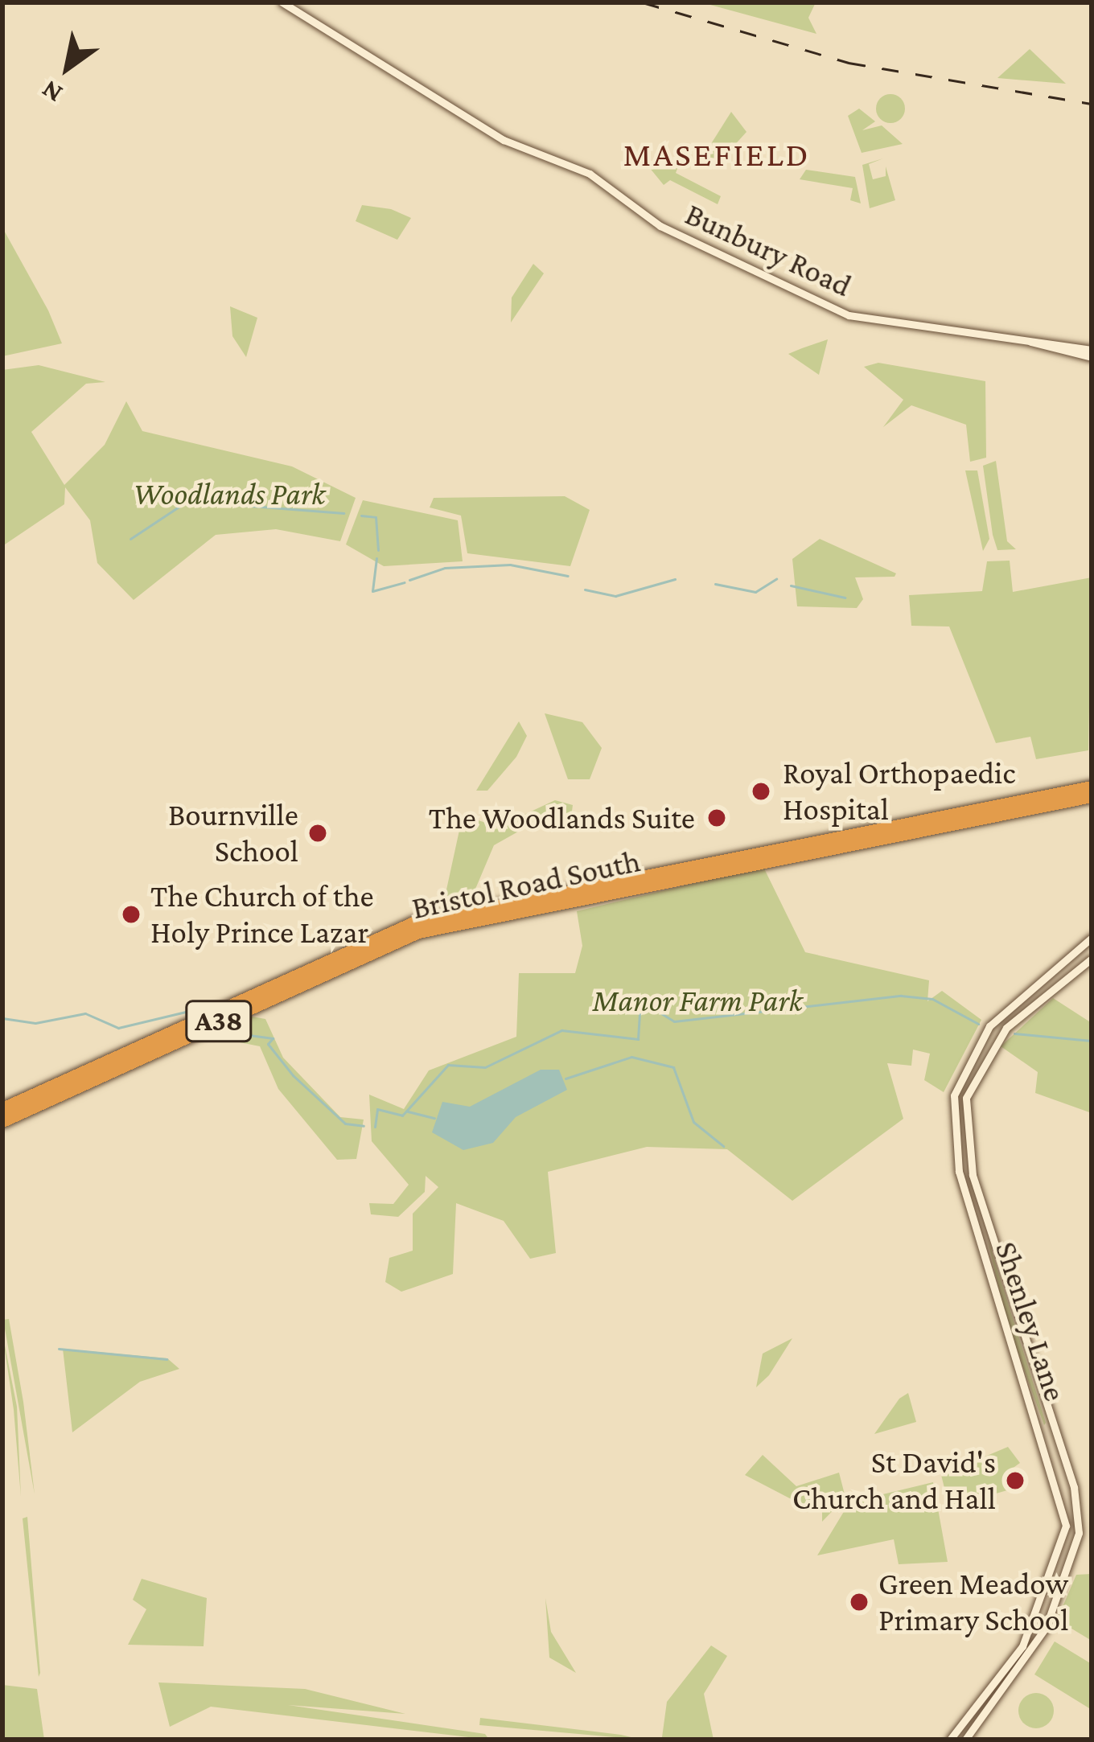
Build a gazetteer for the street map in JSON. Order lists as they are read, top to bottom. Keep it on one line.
{"streets":{"highway":["Bristol Road South","A38"],"main road":["Bunbury Road","Shenley Lane"]},"districts":["MASEFIELD"],"parks":["Woodlands Park","Manor Farm Park"],"places":["Royal Orthopaedic Hospital","The Woodlands Suite","Bournville School","The Church of the Holy Prince Lazar","St David's Church and Hall","Green Meadow Primary School"],"north":"bottom left"}
